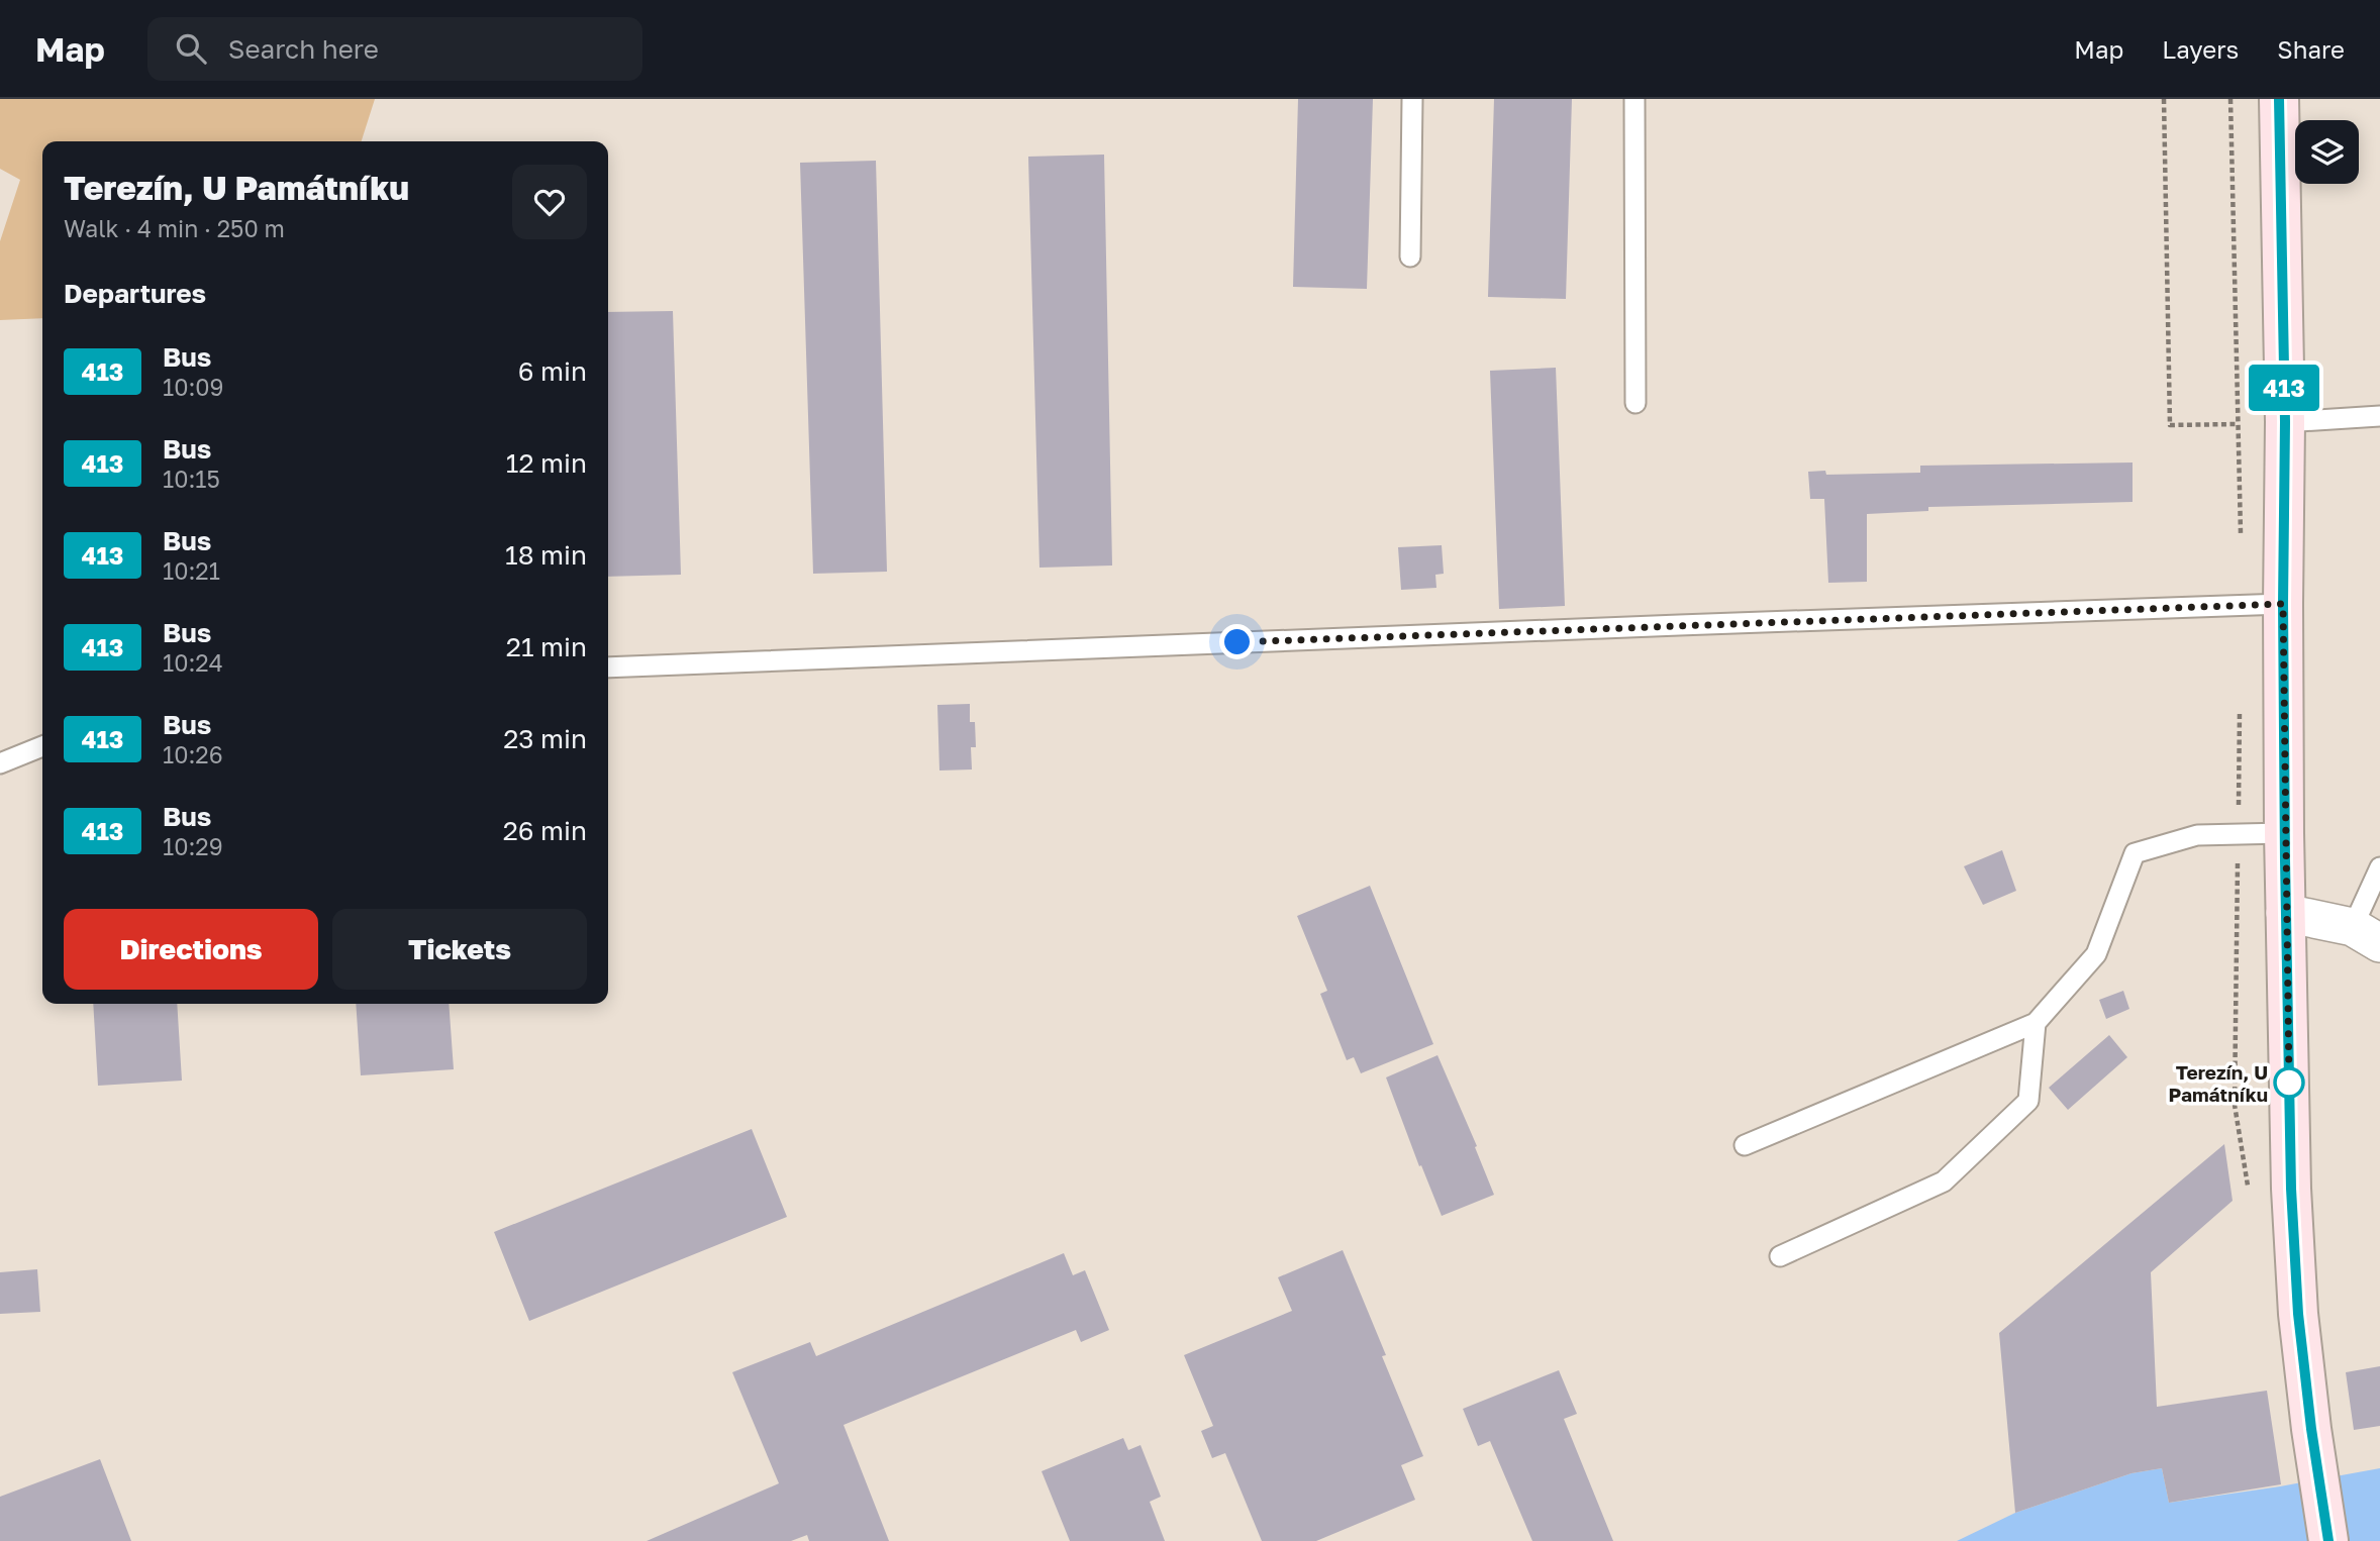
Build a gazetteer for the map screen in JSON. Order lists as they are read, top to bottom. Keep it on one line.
{"places":["Terezín, U Památníku"],"lines":["bus line 413"],"page":{"header":"Map","search":"Search here","nav":["Map","Layers","Share"],"on_map":"413","heading":[["Terezín, U Památníku","Walk · 4 min · 250 m"],"Departures"],"list":[{"mark":"413","name":"Bus","note":"10:09","value":"6 min"},{"mark":"413","name":"Bus","note":"10:15","value":"12 min"},{"mark":"413","name":"Bus","note":"10:21","value":"18 min"},{"mark":"413","name":"Bus","note":"10:24","value":"21 min"},{"mark":"413","name":"Bus","note":"10:26","value":"23 min"},{"mark":"413","name":"Bus","note":"10:29","value":"26 min"}],"buttons":["Directions","Tickets"]}}
